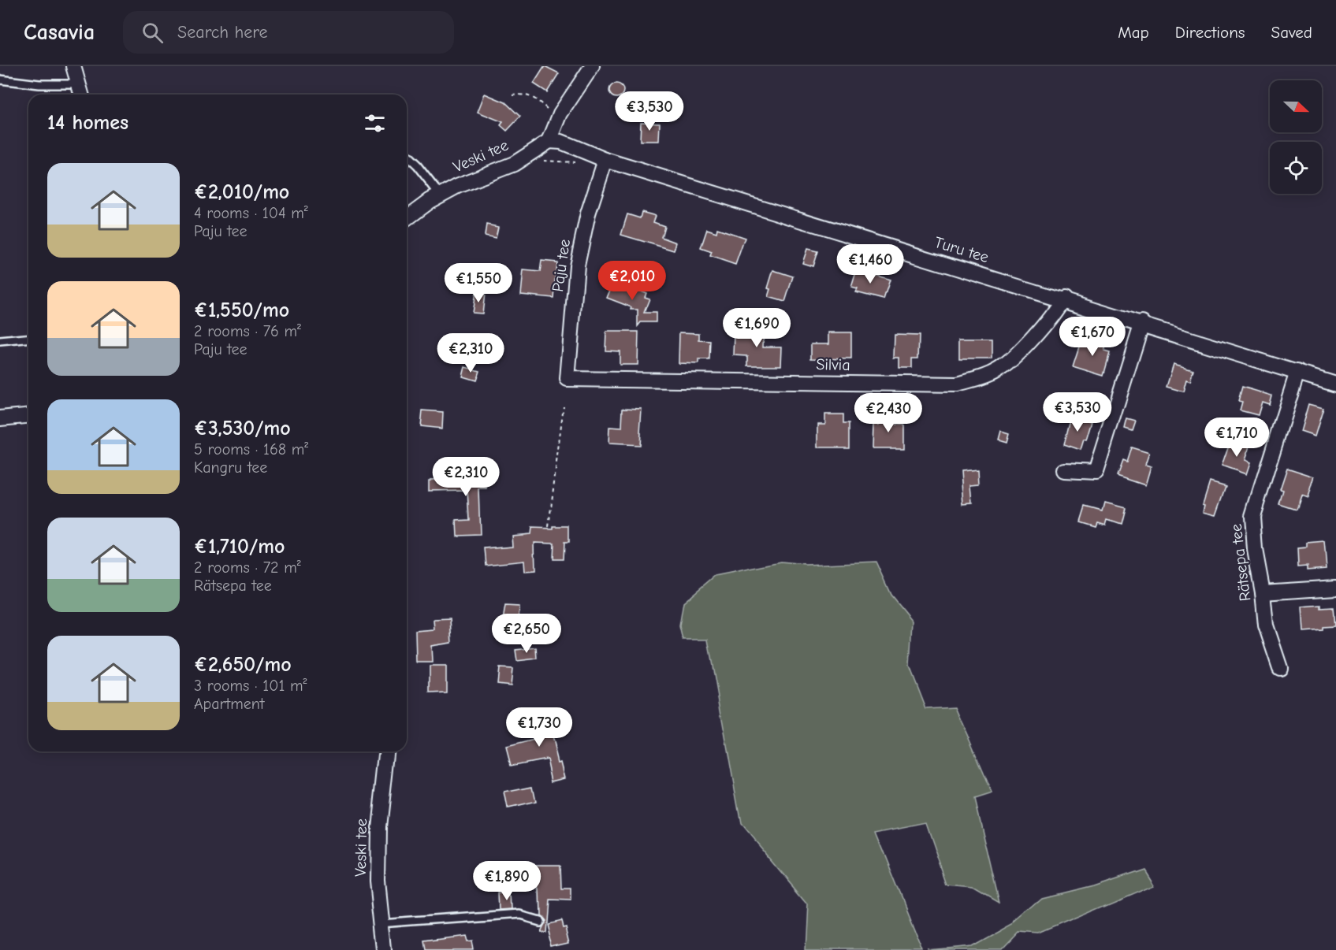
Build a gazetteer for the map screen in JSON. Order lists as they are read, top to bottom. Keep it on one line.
{"streets":{"street":["Veski tee","Turu tee","Paju tee","Silvia","Rätsepa tee"]},"crossings":[["Veski tee","Turu tee"],["Turu tee","Paju tee"],["Turu tee","Silvia"],["Turu tee","Rätsepa tee"],["Paju tee","Silvia"]],"north":"right","page":{"header":"Casavia","search":"Search here","nav":["Map","Directions","Saved"],"price":["€3,530","€1,460","€2,010","€1,550","€1,690","€1,670","€2,310","€3,530","€2,430","€1,710","€2,310","€2,650","€1,730","€1,890"],"heading":"14 homes","list":[{"name":"€2,010/mo","note":"4 rooms · 104 m² · Paju tee"},{"name":"€1,550/mo","note":"2 rooms · 76 m² · Paju tee"},{"name":"€3,530/mo","note":"5 rooms · 168 m² · Kangru tee"},{"name":"€1,710/mo","note":"2 rooms · 72 m² · Rätsepa tee"},{"name":"€2,650/mo","note":"3 rooms · 101 m² · Apartment"}]}}
